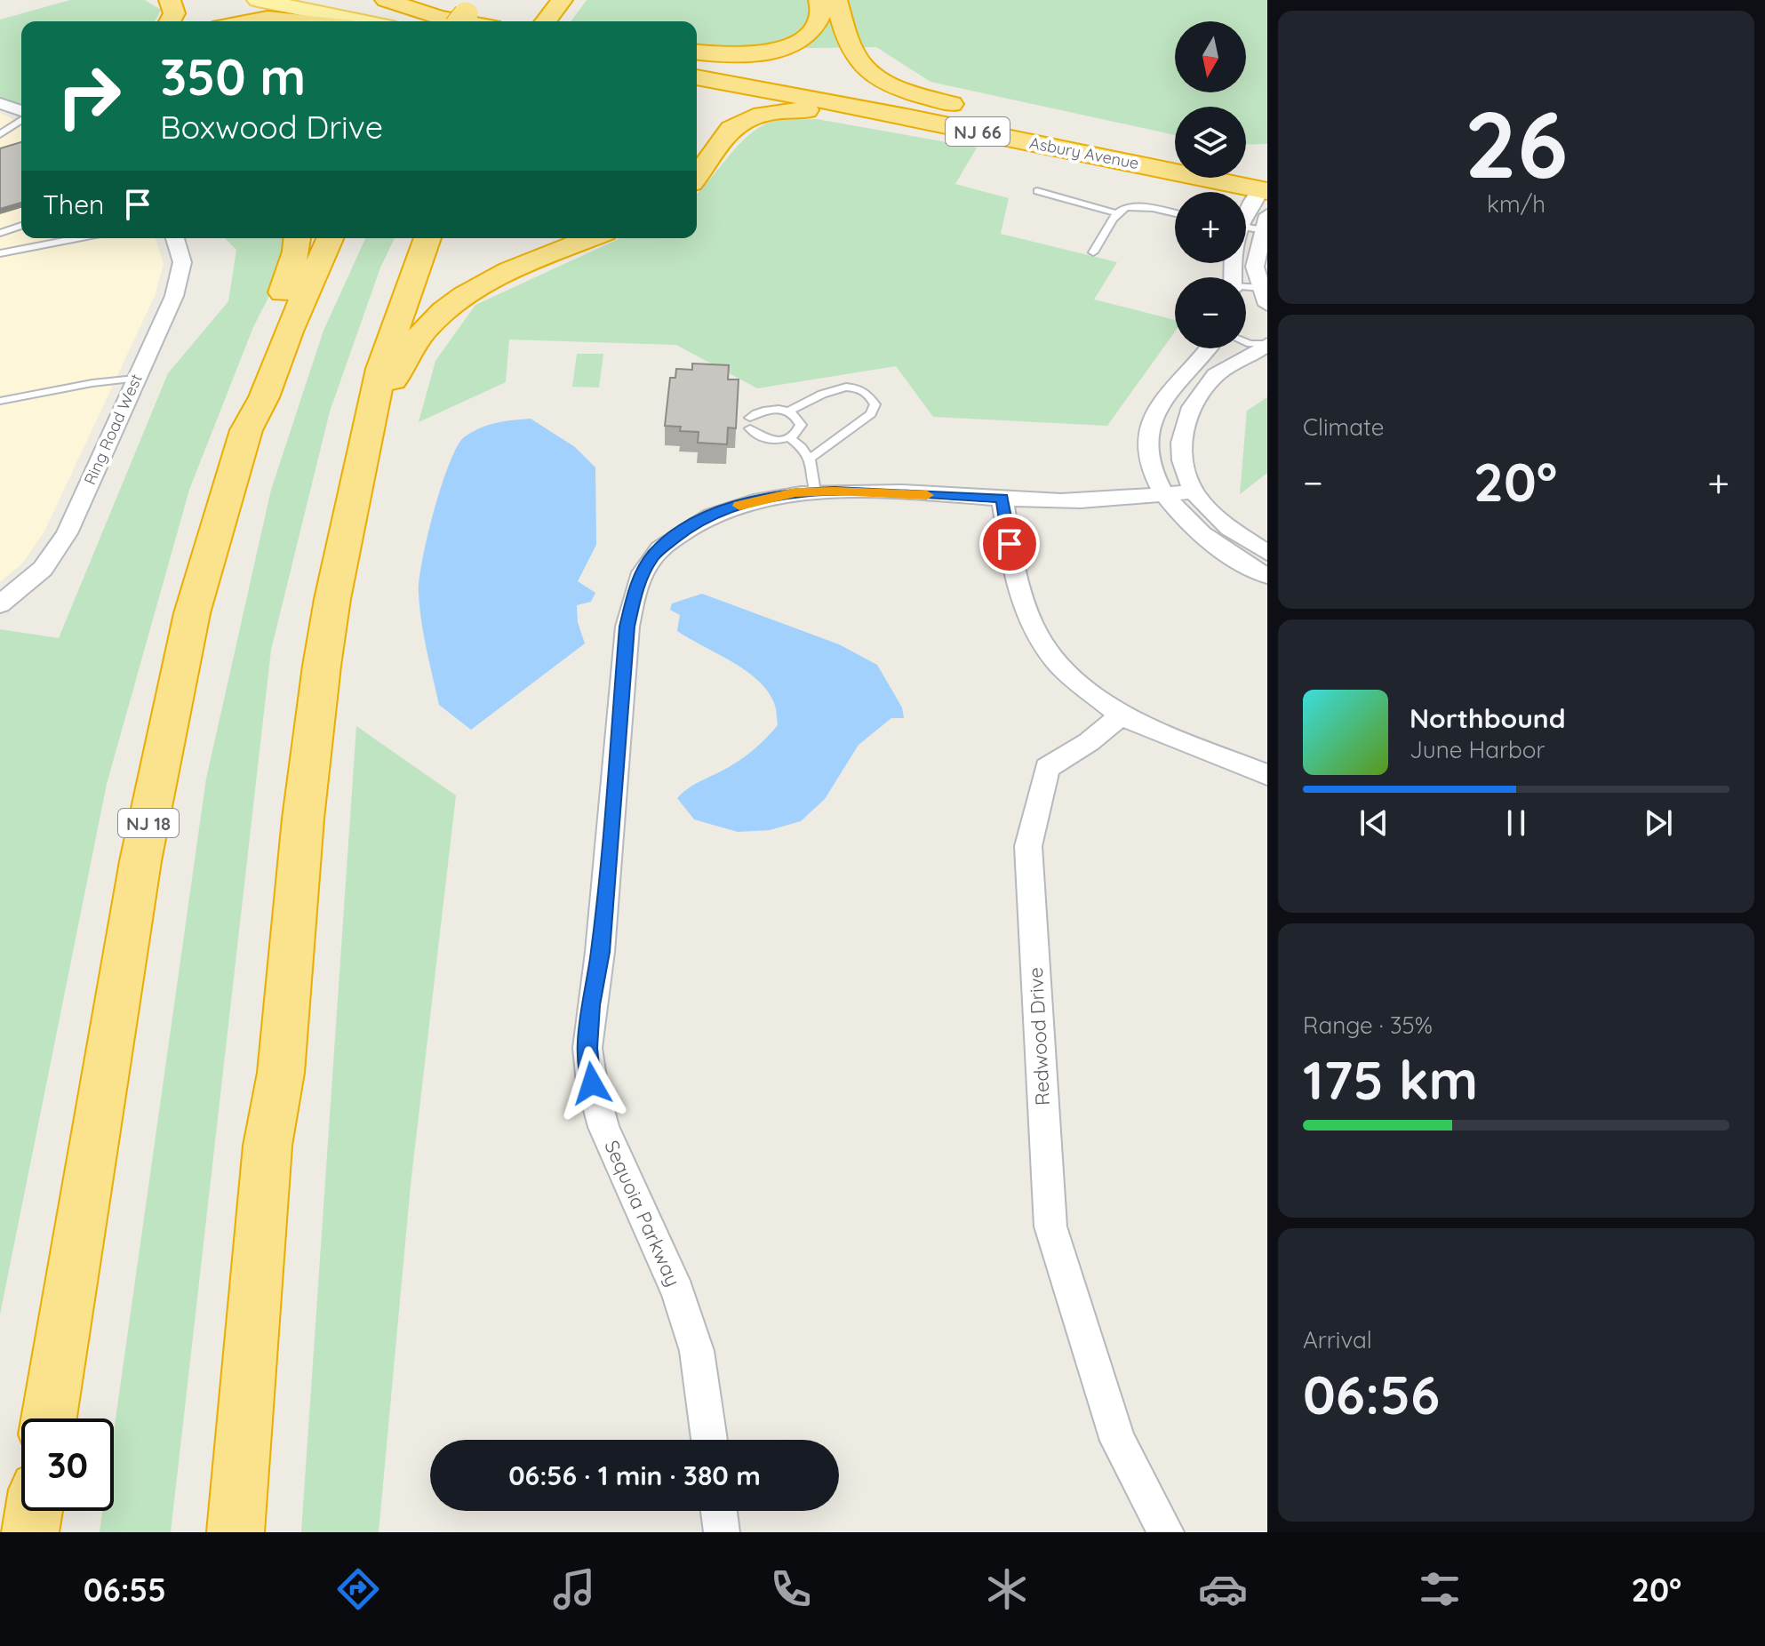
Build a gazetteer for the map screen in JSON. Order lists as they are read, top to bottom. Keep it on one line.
{"streets":{"highway":["NJ 66","Asbury Avenue","NJ 18"],"street":["Ring Road West","Redwood Drive","Sequoia Parkway"]},"north":"bottom","page":{"tile":[["26","km/h"],"Climate",["Range · 35%","175 km"],["Arrival","06:56"]],"map_buttons":["+","−"],"turn":["350 m","Boxwood Drive"],"then":"Then","heat":["−","20°","+"],"song":["Northbound","June Harbor"],"limit":"30","trip":"06:56 · 1 min · 380 m","tabs":["06:55","20°"]}}
